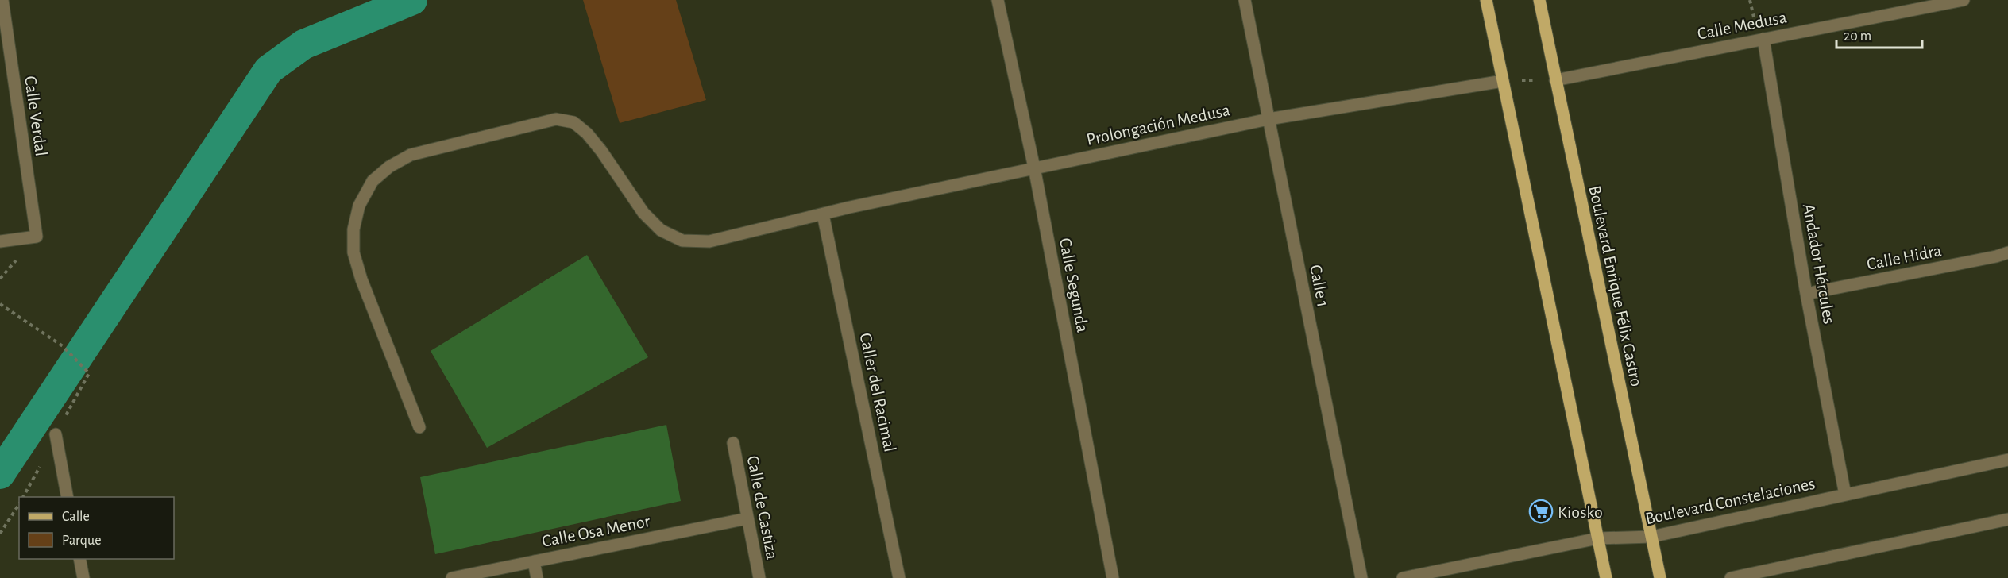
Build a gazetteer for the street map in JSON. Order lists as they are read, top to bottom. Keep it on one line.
{"streets":{"main road":["Boulevard Enrique Félix Castro"],"street":["Calle Medusa","Calle Verdal","Prolongación Medusa","Calle Hidra","Andador Hércules","Calle Segunda","Calle 1","Caller del Racimal","Boulevard Constelaciones","Calle de Castiza","Calle Osa Menor"]},"crossings":[["Calle Medusa","Andador Hércules"],["Calle Medusa","Boulevard Enrique Félix Castro"],["Prolongación Medusa","Calle Segunda"],["Prolongación Medusa","Calle 1"],["Prolongación Medusa","Caller del Racimal"],["Calle Hidra","Andador Hércules"],["Andador Hércules","Boulevard Constelaciones"],["Boulevard Enrique Félix Castro","Boulevard Constelaciones"],["Calle de Castiza","Calle Osa Menor"]],"places":{"supermarket":["Kiosko"]},"legend":["Calle","Parque"],"scale_bar":"20 m"}
